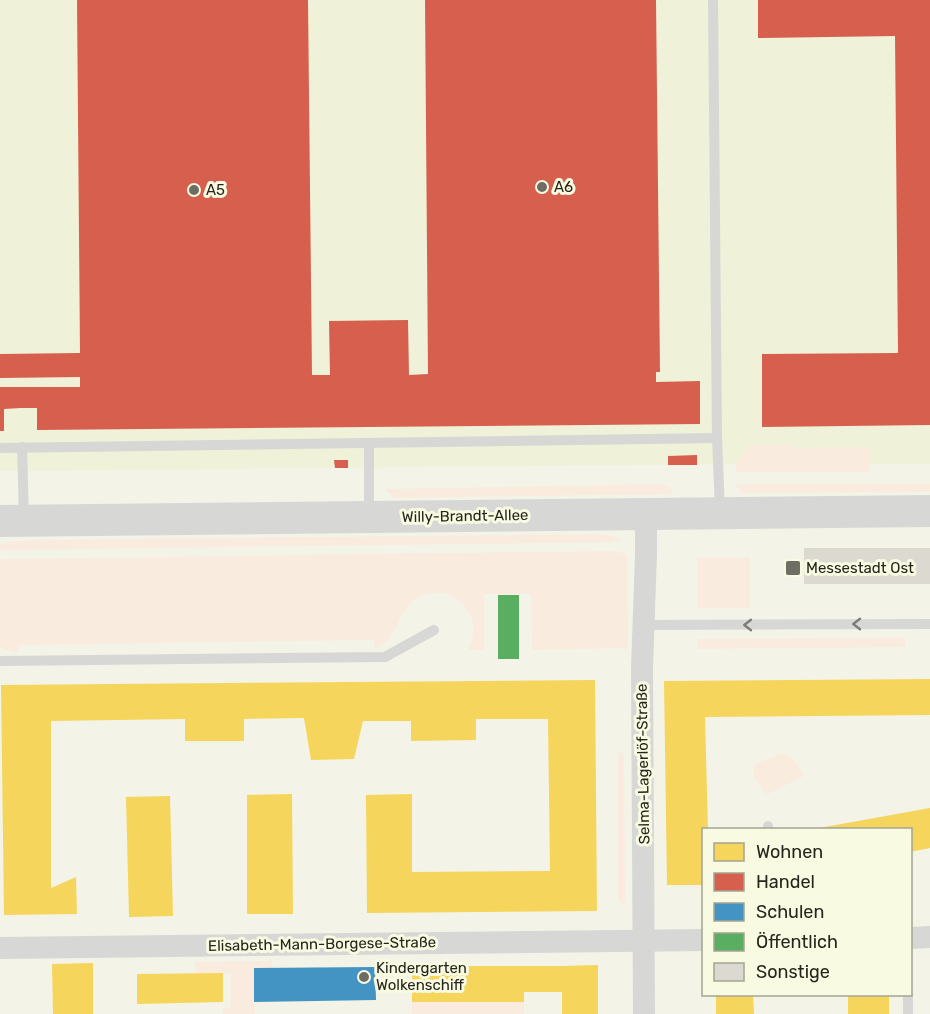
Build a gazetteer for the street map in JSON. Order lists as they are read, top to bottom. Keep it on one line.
{"streets":{"main road":["Willy-Brandt-Allee"],"street":["Selma-Lagerlöf-Straße","Elisabeth-Mann-Borgese-Straße"]},"crossings":[["Willy-Brandt-Allee","Selma-Lagerlöf-Straße"],["Selma-Lagerlöf-Straße","Elisabeth-Mann-Borgese-Straße"]],"places":{"other":["A6","A5","Kindergarten Wolkenschiff"],"transit":["Messestadt Ost"]},"legend":["Wohnen","Handel","Schulen","Öffentlich","Sonstige"]}
